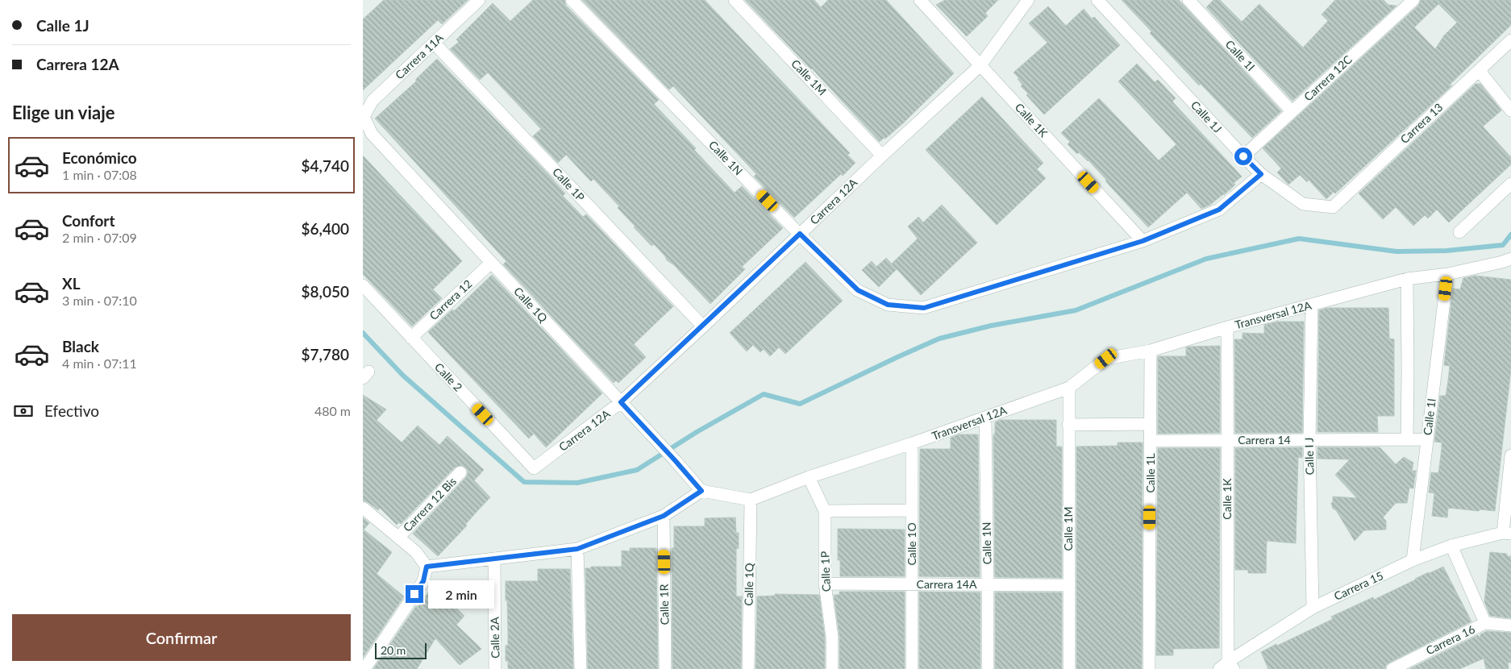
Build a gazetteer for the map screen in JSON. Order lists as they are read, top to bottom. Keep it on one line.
{"streets":{"street":["Calle 1I","Carrera 11A","Calle 1M","Carrera 12C","Calle 1J","Calle 1K","Carrera 13","Calle 1N","Calle 1P","Carrera 12A","Carrera 12","Calle 1Q","Transversal 12A","Calle 2","Carrera 14","Calle I J","Calle 1L","Carrera 12 Bis","Calle 1O","Carrera 14A","Carrera 15","Calle 1R","Calle 2A","Carrera 16"]},"crossings":[["Calle 1I","Carrera 12C"],["Calle 1I","Transversal 12A"],["Calle 1I","Carrera 14"],["Calle 1I","Carrera 15"],["Carrera 11A","Calle 1P"],["Carrera 11A","Calle 1Q"],["Calle 1M","Carrera 12A"],["Calle 1M","Transversal 12A"],["Calle 1M","Carrera 14A"],["Carrera 12C","Calle 1J"],["Calle 1J","Carrera 13"],["Calle 1K","Calle 1N"],["Calle 1K","Carrera 12A"],["Calle 1K","Transversal 12A"],["Calle 1K","Carrera 14"],["Calle 1K","Carrera 15"],["Calle 1N","Carrera 12A"],["Calle 1N","Transversal 12A"],["Calle 1N","Carrera 14A"],["Calle 1P","Carrera 12A"],["Calle 1P","Transversal 12A"],["Calle 1P","Carrera 14A"],["Carrera 12A","Calle 1Q"],["Carrera 12A","Calle 2"],["Carrera 12","Calle 1Q"],["Carrera 12","Calle 2"],["Calle 1Q","Transversal 12A"],["Transversal 12A","Calle I J"],["Transversal 12A","Calle 1L"],["Transversal 12A","Calle 1O"],["Carrera 14","Calle I J"],["Carrera 14","Calle 1L"],["Calle I J","Carrera 15"],["Calle 1O","Carrera 14A"]],"scale_bar":"20 m","page":{"banner":["Calle 1J","Carrera 12A"],"heading":"Elige un viaje","list":[{"name":"Económico","note":"1 min · 07:08","value":"$4,740"},{"name":"Confort","note":"2 min · 07:09","value":"$6,400"},{"name":"XL","note":"3 min · 07:10","value":"$8,050"},{"name":"Black","note":"4 min · 07:11","value":"$7,780"}],"pay":["Efectivo","480 m"],"bubble":"2 min","buttons":"Confirmar","scale":"20 m"}}
